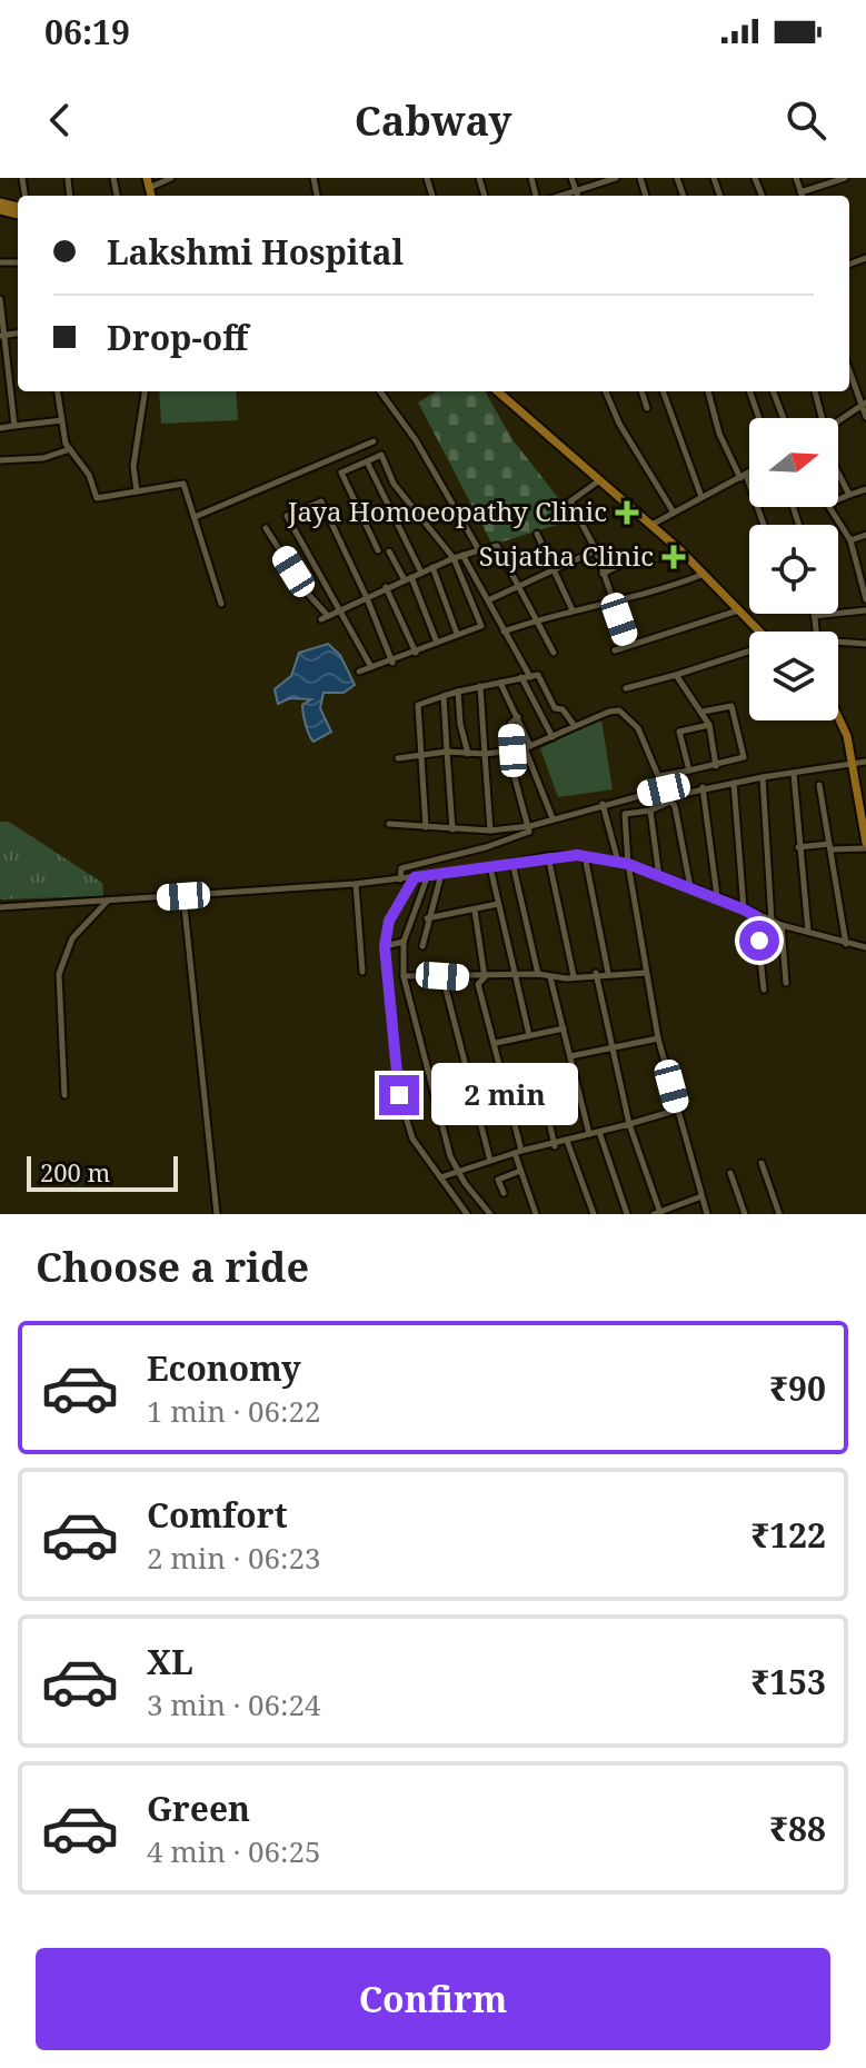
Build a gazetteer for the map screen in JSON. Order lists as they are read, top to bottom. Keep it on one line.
{"places":{"health":["Jaya Homoeopathy Clinic","Sujatha Clinic"]},"scale_bar":"200 m","north":"right","page":{"status":"06:19","header":"Cabway","banner":["Lakshmi Hospital","Drop-off"],"bubble":"2 min","scale":"200 m","heading":"Choose a ride","list":[{"name":"Economy","note":"1 min · 06:22","value":"₹90"},{"name":"Comfort","note":"2 min · 06:23","value":"₹122"},{"name":"XL","note":"3 min · 06:24","value":"₹153"},{"name":"Green","note":"4 min · 06:25","value":"₹88"}],"buttons":"Confirm"}}
